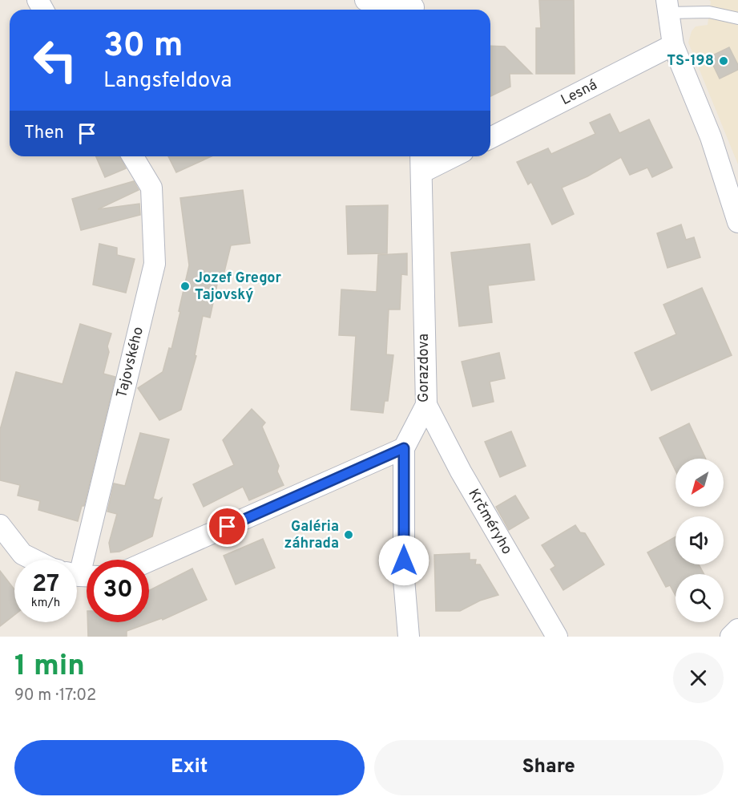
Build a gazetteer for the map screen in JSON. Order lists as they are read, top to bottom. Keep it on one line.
{"streets":{"street":["Lesná","Tajovského","Gorazdova","Krčméryho"]},"crossings":[["Gorazdova","Krčméryho"]],"places":["TS-198","Jozef Gregor Tajovský","Galéria záhrada"],"north":"bottom left","page":{"turn":["30 m","Langsfeldova"],"then":"Then","speed":"27 km/h","limit":"30","heading":["1 min","90 m · 17:02"],"buttons":["Exit","Share"]}}
